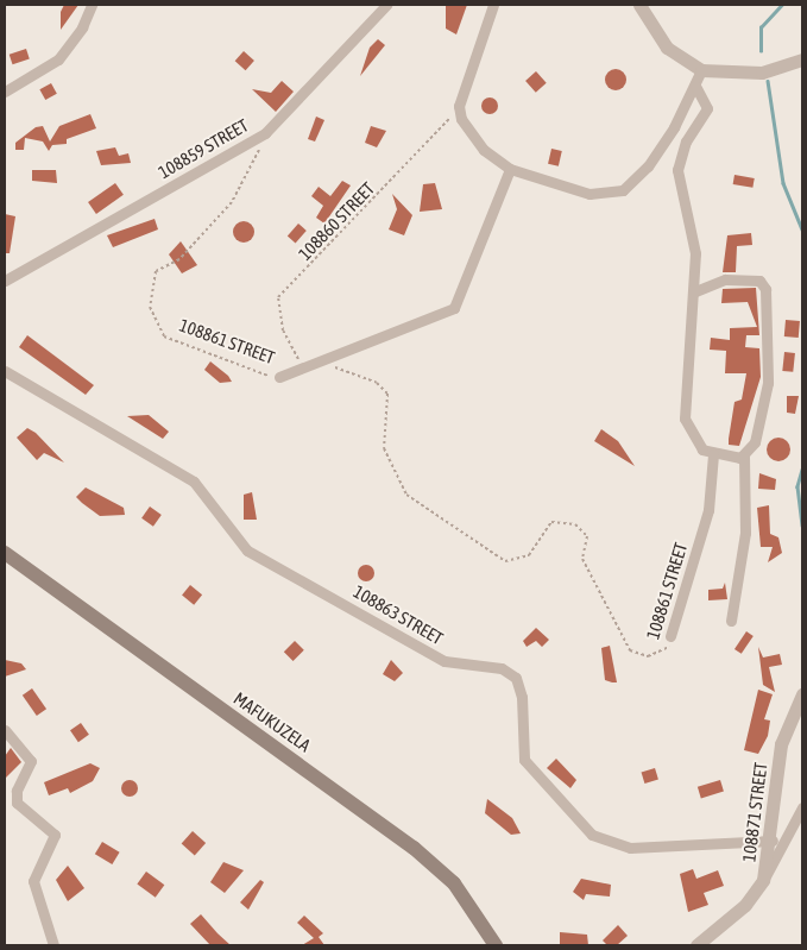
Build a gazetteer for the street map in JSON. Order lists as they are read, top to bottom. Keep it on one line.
{"streets":{"main road":["MAFUKUZELA"],"street":["108859 STREET","108861 STREET","108863 STREET","108871 STREET"],"path":["108860 STREET"]},"crossings":[["108859 STREET","108861 STREET"],["108863 STREET","108871 STREET"]]}
